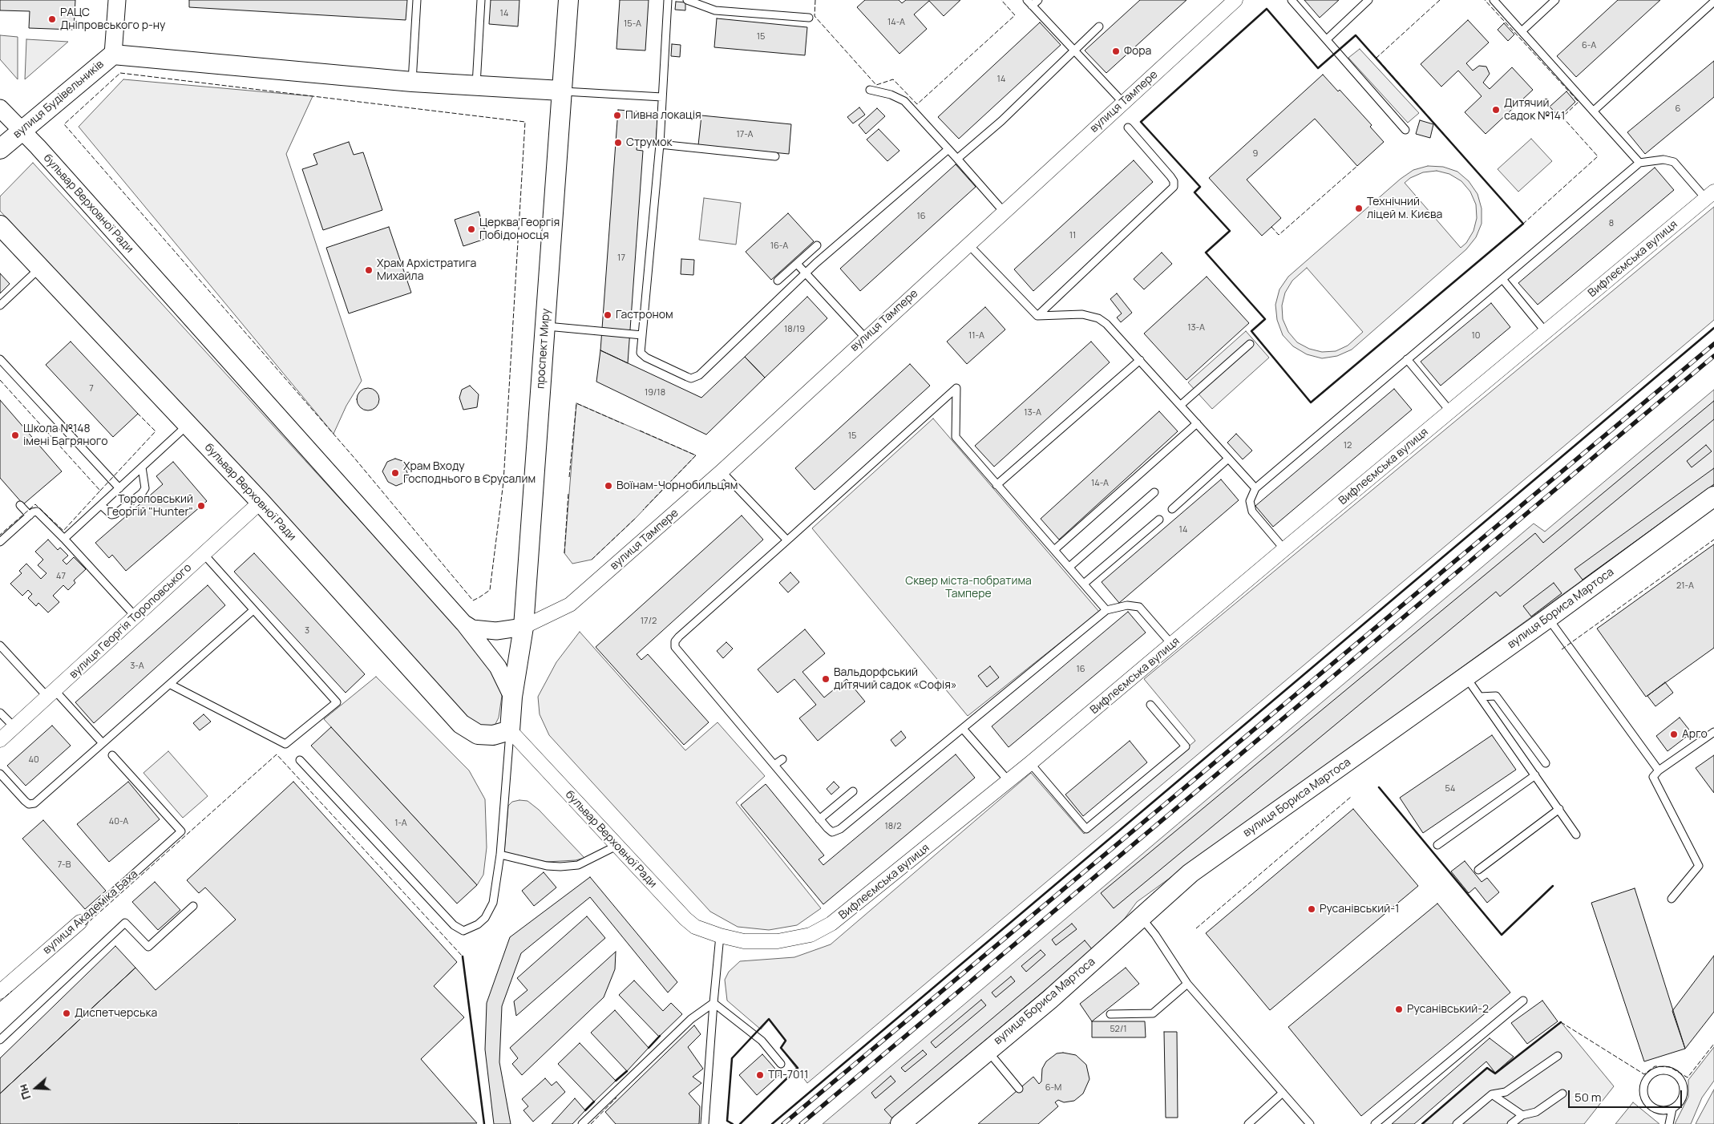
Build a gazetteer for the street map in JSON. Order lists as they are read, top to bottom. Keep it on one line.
{"streets":{"main road":["вулиця Будівельників","бульвар Верховної Ради","проспект Миру","вулиця Бориса Мартоса"],"street":["вулиця Тампере","Вифлеємська вулиця","вулиця Георгія Тороповського","вулиця Академіка Баха"]},"crossings":[["вулиця Будівельників","бульвар Верховної Ради"],["вулиця Тампере","бульвар Верховної Ради"],["вулиця Тампере","проспект Миру"],["бульвар Верховної Ради","Вифлеємська вулиця"],["бульвар Верховної Ради","проспект Миру"],["бульвар Верховної Ради","вулиця Георгія Тороповського"]],"parks":["Сквер міста-побратима Тампере"],"places":["РАЦС Дніпровського р-ну","Фора","Дитячий садок №141","Пивна локація","Струмок","Технічний ліцей м. Києва","Церква Георгія Побідоносця","Храм Архістратига Михайла","Гастроном","Школа №148 імені Багряного","Храм Входу Господнього в Єрусалим","Воїнам-Чорнобильцям","Тороповський Георгій \"Hunter\"","Вальдорфський дитячий садок «Софія»","Арго","Русанівський-1","Русанівський-2","Диспетчерська","ТП-7011"],"house_numbers":["14","14-А","15-А","15","6-А","14","6","17-А","9","16","8","11","16-А","17","13-А","18/19","11-А","10","7","19/18","13-А","15","12","14-А","14","47","21-А","17/2","3","3-А","16","40","54","40-А","1-А","18/2","7-В","52/1","6-М"],"scale_bar":"50 m","north":"left"}
